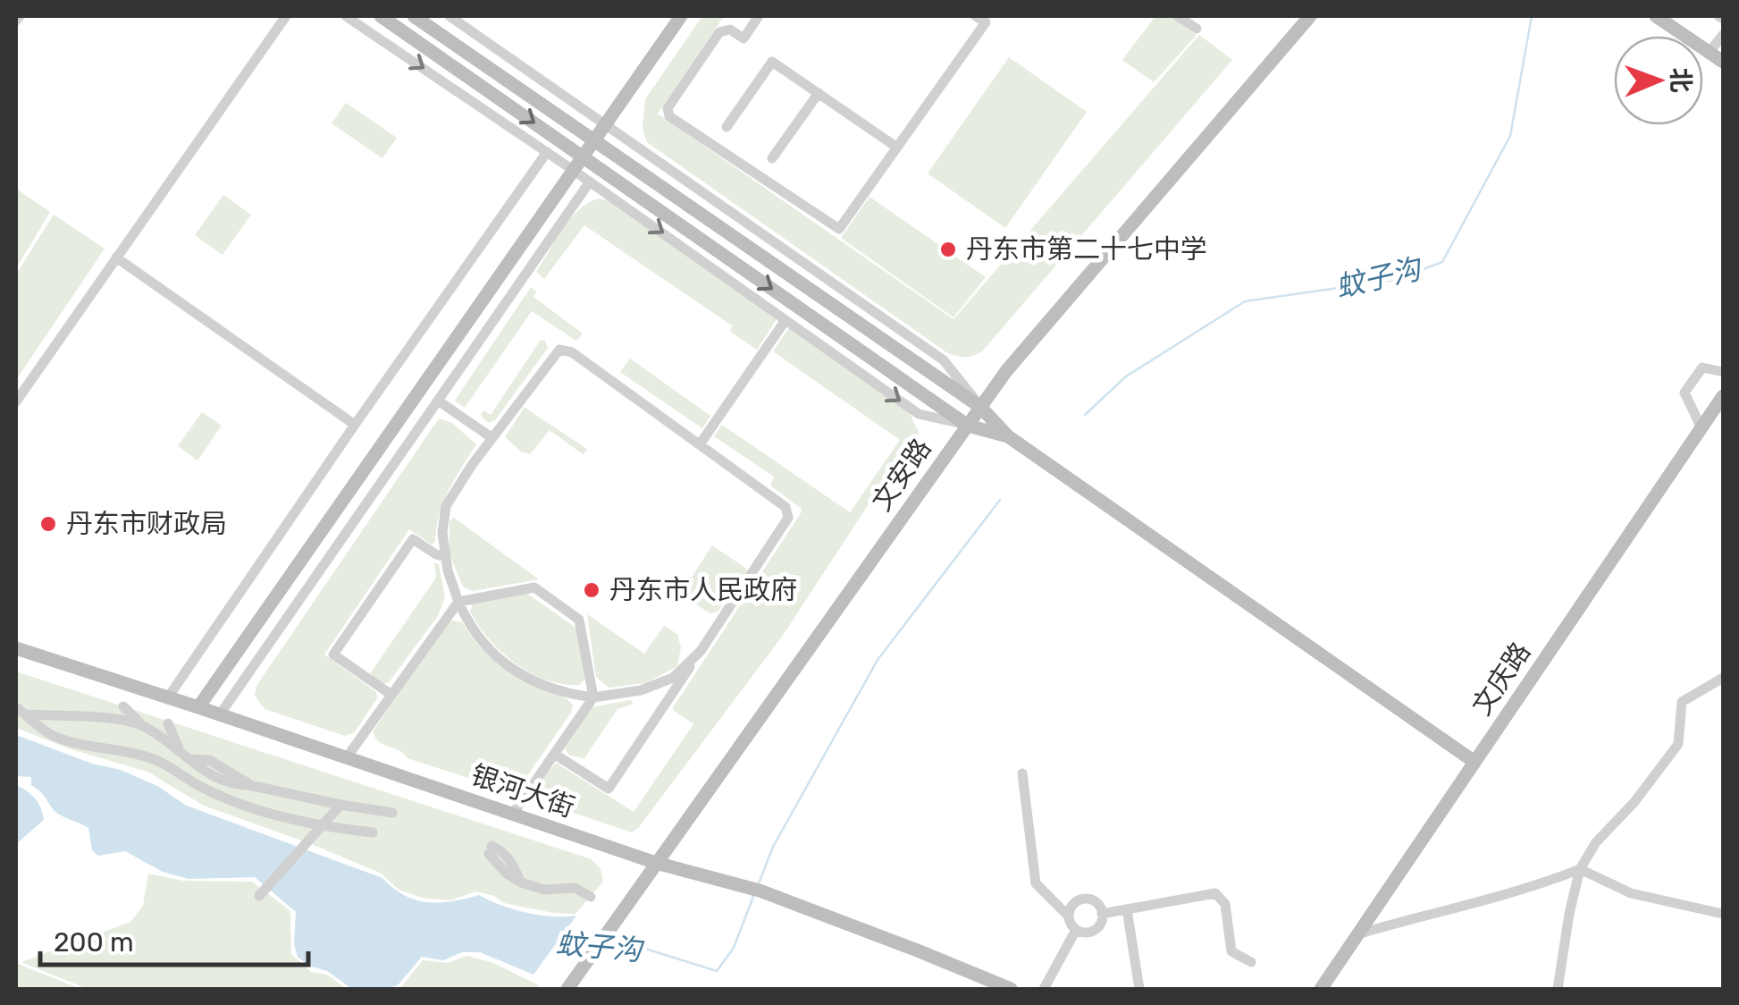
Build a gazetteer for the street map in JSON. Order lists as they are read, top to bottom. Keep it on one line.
{"streets":{"main road":["文安路","文庆路","银河大街"]},"crossings":[["文安路","银河大街"]],"water":["蚊子沟"],"places":["丹东市第二十七中学","丹东市财政局","丹东市人民政府"],"scale_bar":"200 m","north":"right"}
